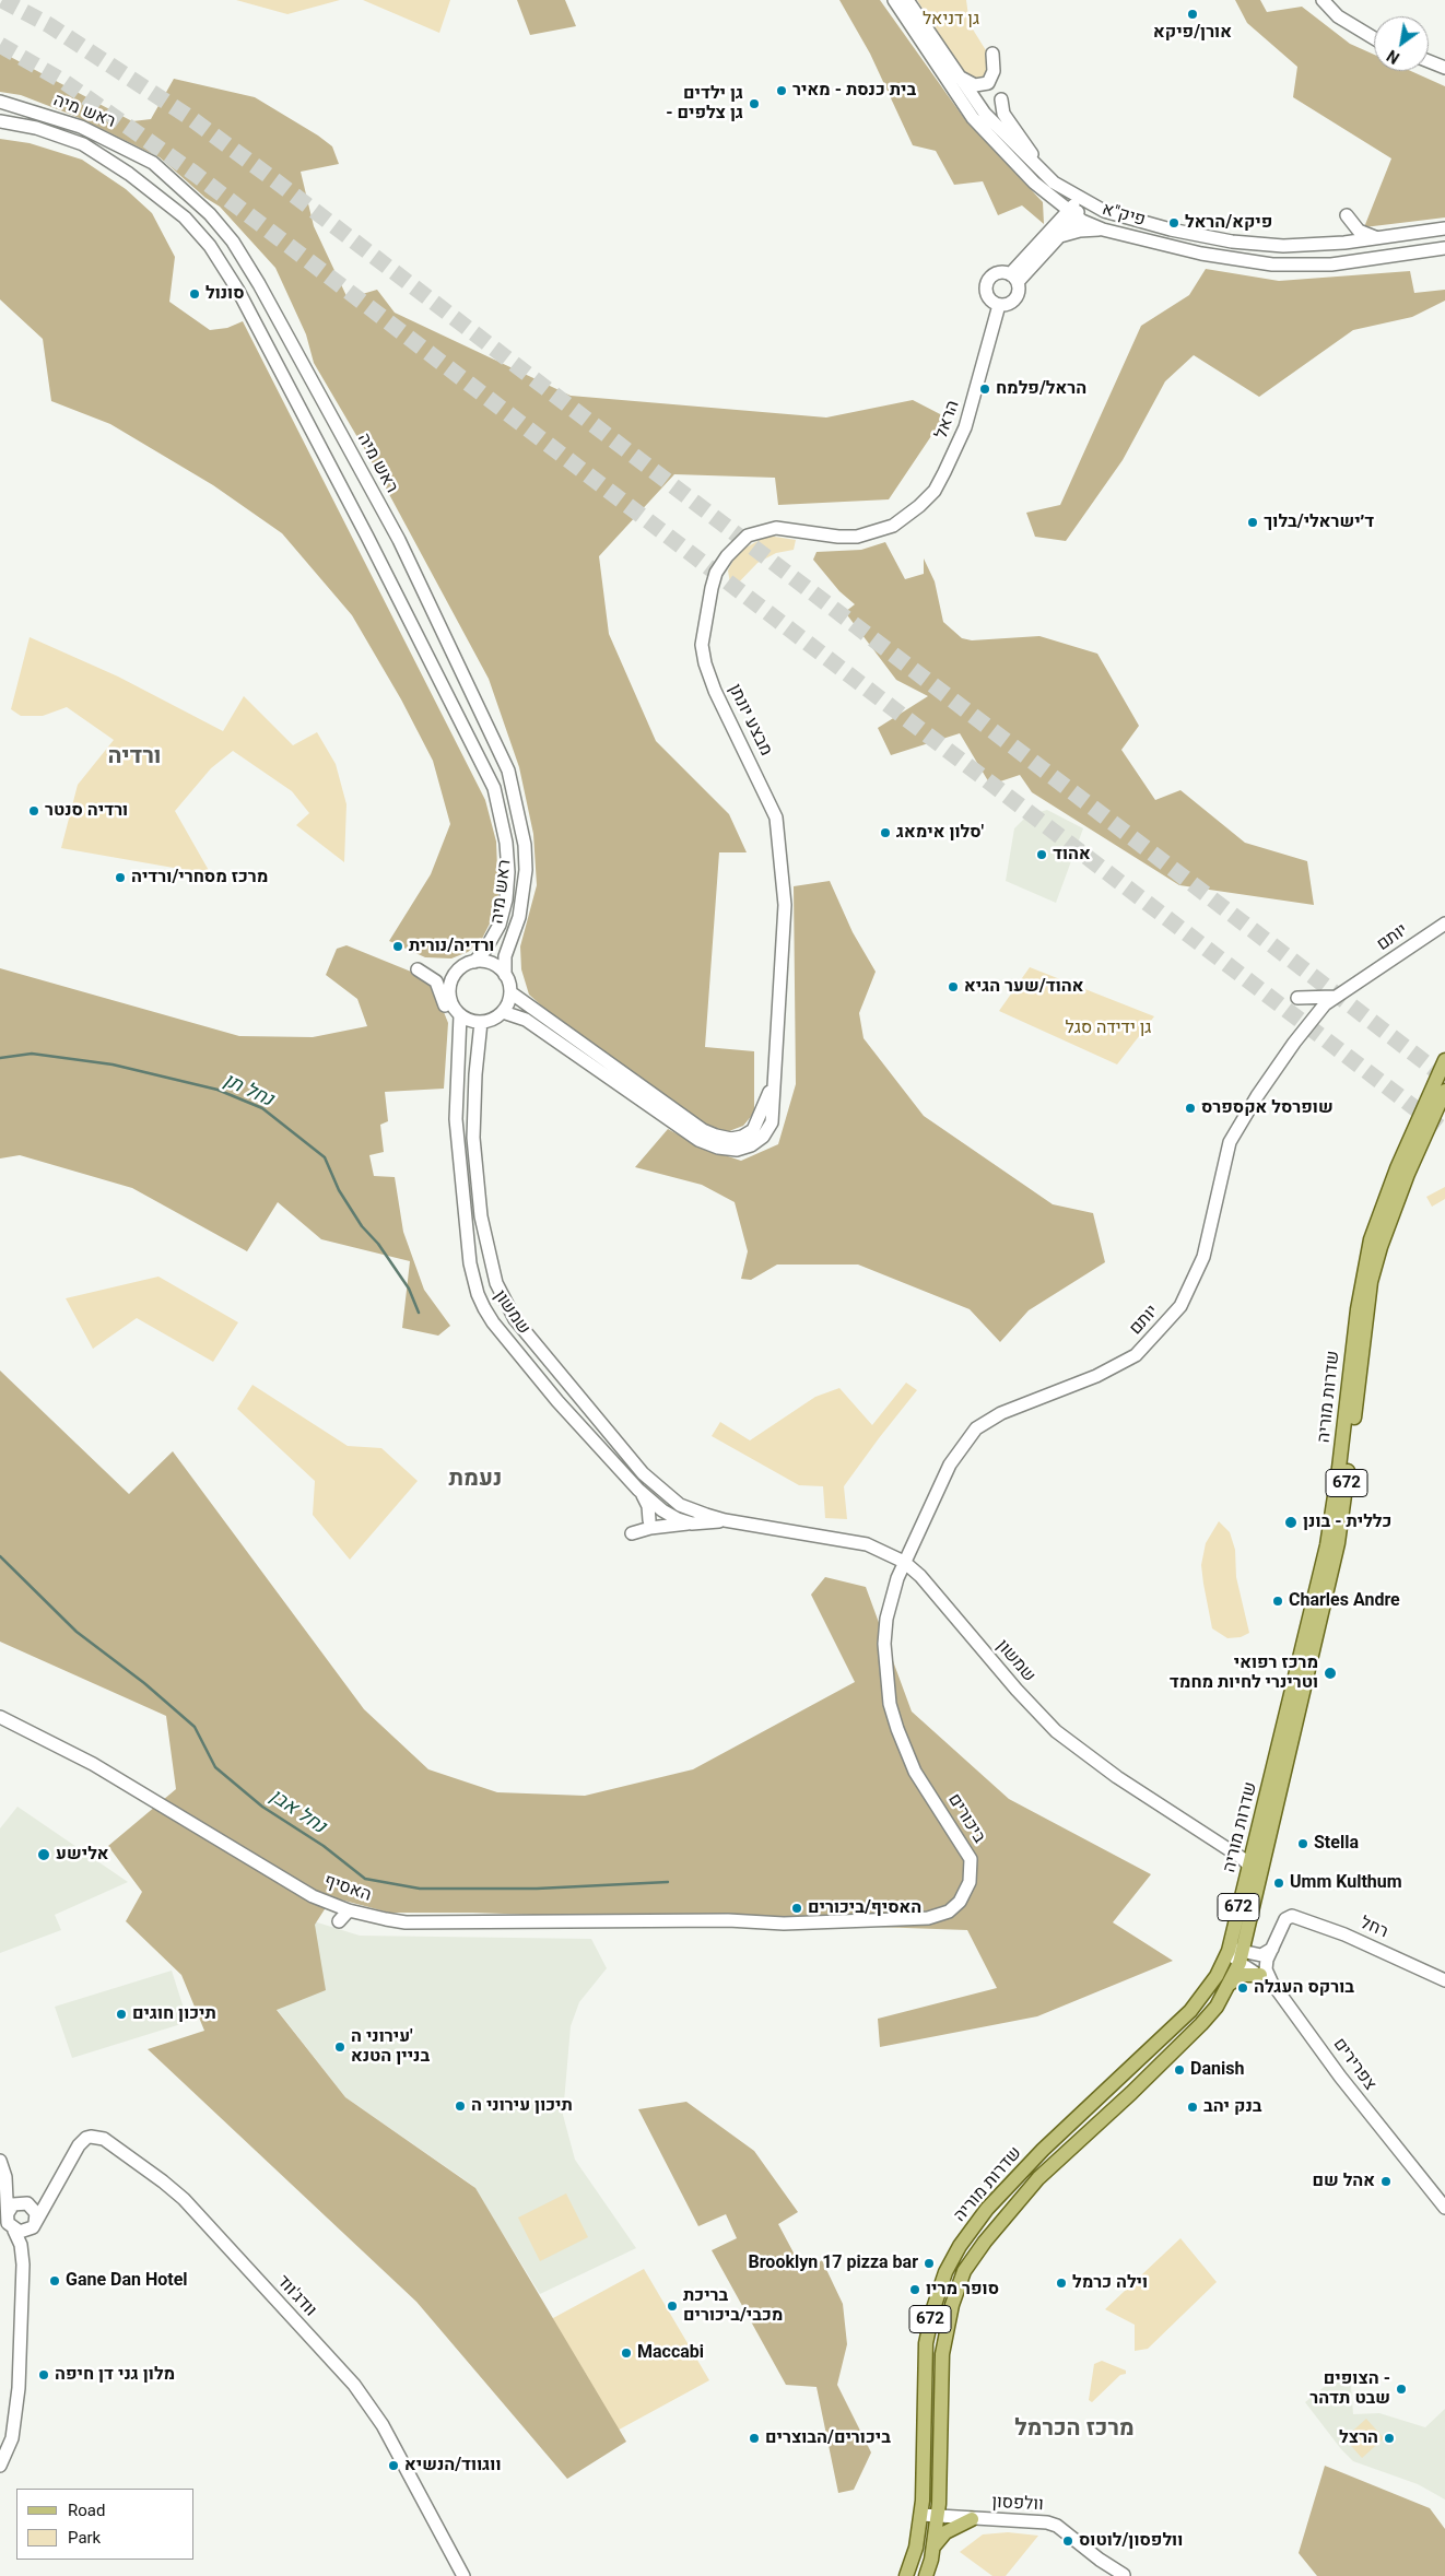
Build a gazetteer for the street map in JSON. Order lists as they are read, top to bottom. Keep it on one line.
{"streets":{"main road":["שדרות מוריה","672"],"street":["ראש מיה","פיק\"א","הראל","מבצע יונתן","יותם","שמשון","ביכורים","האסיף","רחל","צפרירים","וודג'ווד","וולפסון"]},"crossings":[["ראש מיה","מבצע יונתן"],["ראש מיה","שמשון"],["הראל","מבצע יונתן"],["מבצע יונתן","שמשון"],["יותם","שמשון"],["יותם","ביכורים"],["שמשון","שדרות מוריה"],["שמשון","ביכורים"],["שדרות מוריה","צפרירים"],["שדרות מוריה","וולפסון"],["ביכורים","האסיף"]],"districts":["ורדיה","נעמת","מרכז הכרמל"],"water":["נחל תן","נחל אבן"],"parks":["גן דניאל","גן ידידה סגל"],"places":["אורן/פיקא","בית כנסת - מאיר","גן ילדים - גן צלפים","פיקא/הראל","סונול","הראל/פלמח","ד׳ישראלי/בלוך","ורדיה סנטר","סלון אימאג'","אהוד","מרכז מסחרי/ורדיה","ורדיה/נורית","אהוד/שער הגיא","שופרסל אקספרס","כללית - בונן","Charles Andre","מרכז רפואי וטרינרי לחיות מחמד","Stella","אלישע","Umm Kulthum","האסיף/ביכורים","בורקס העגלה","תיכון חוגים","עירוני ה' בניין הטנא","Danish","תיכון עירוני ה","בנק יהב","אהל שם","Brooklyn 17 pizza bar","Gane Dan Hotel","וילה כרמל","סופר מריו","בריכת מכבי/ביכורים","Maccabi","מלון גני דן חיפה","הצופים - שבט תדהר","ביכורים/הבוצרים","הרצל","ווגווד/הנשיא","וולפסון/לוטוס"],"legend":["Road","Park"],"north":"bottom left"}
